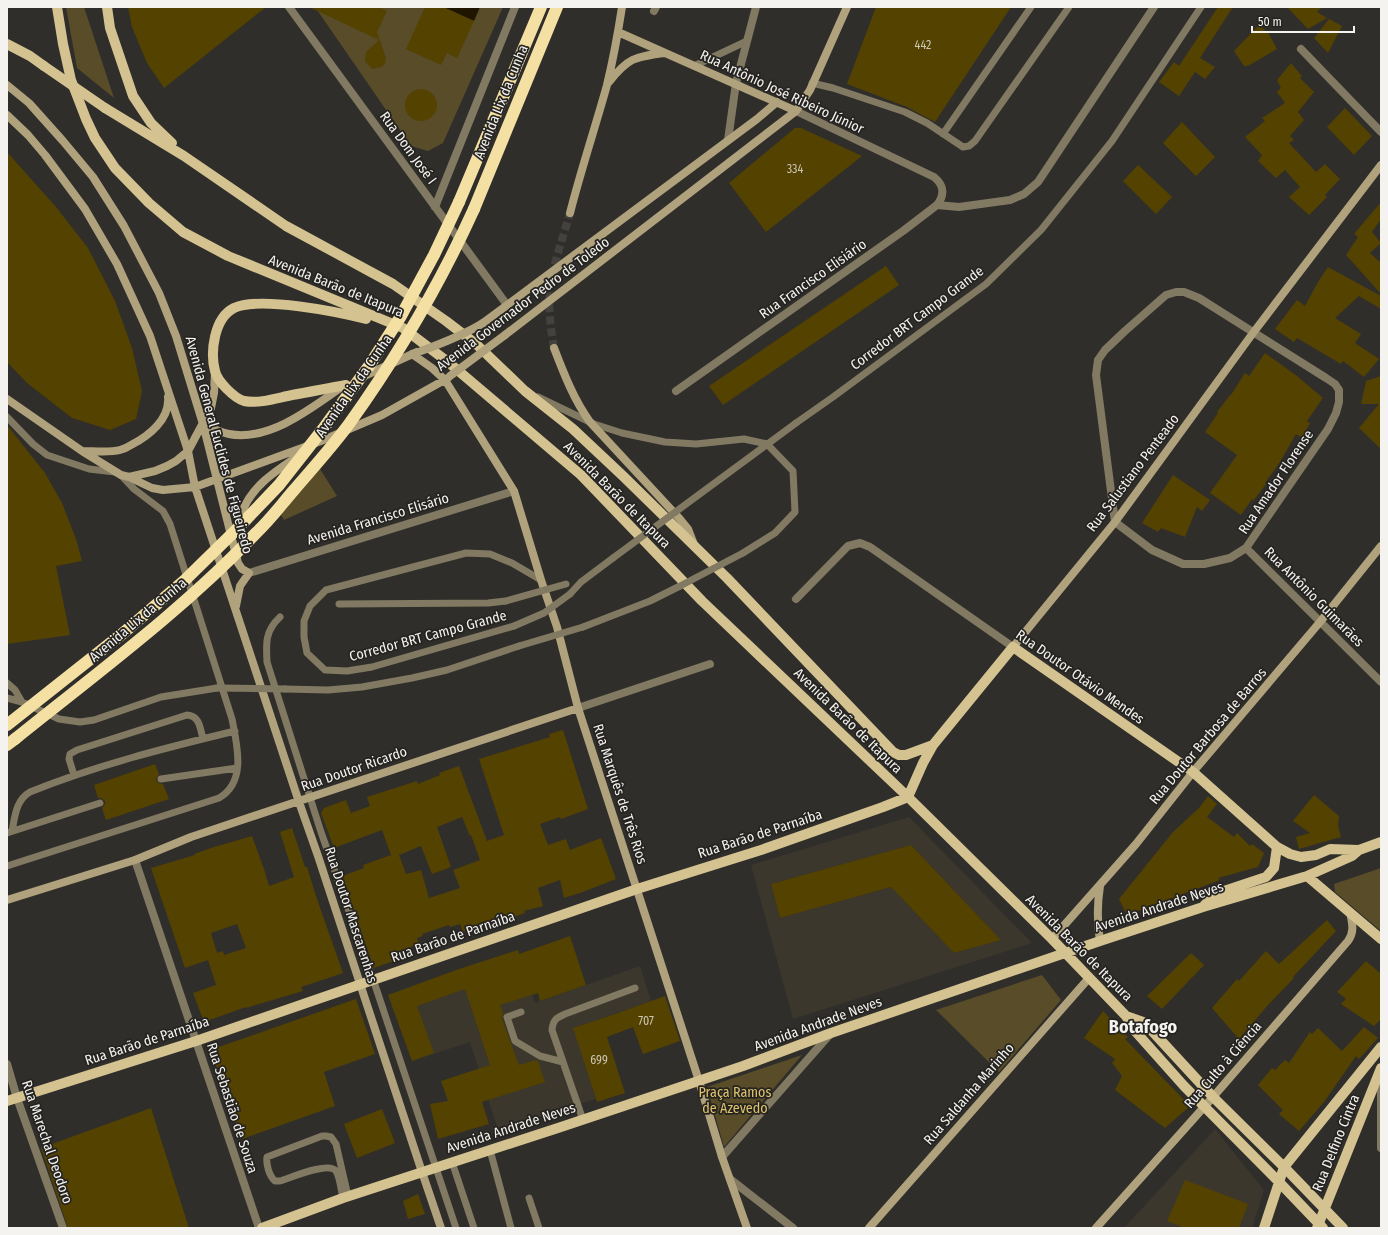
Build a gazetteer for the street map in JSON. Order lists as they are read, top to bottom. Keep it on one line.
{"streets":{"highway":["Avenida Lix da Cunha"],"main road":["Rua Antônio José Ribeiro Júnior","Avenida Barão de Itapura","Avenida Governador Pedro de Toledo","Avenida General Euclides de Figueiredo","Rua Salustiano Penteado","Rua Doutor Otávio Mendes","Rua Doutor Barbosa de Barros","Rua Doutor Ricardo","Rua Marquês de Três Rios","Rua Barão de Parnaíba","Avenida Andrade Neves","Rua Doutor Mascarenhas","Rua Culto à Ciência","Rua Saldanha Marinho","Rua Delfino Cintra"],"street":["Rua Dom José I","Rua Francisco Elisiário","Rua Amador Florense","Avenida Francisco Elisário","Rua Antônio Guimarães","Rua Sebastião de Souza","Rua Marechal Deodoro"],"lane":["Corredor BRT Campo Grande"]},"crossings":[["Rua Antônio José Ribeiro Júnior","Rua Francisco Elisiário"],["Rua Antônio José Ribeiro Júnior","Avenida Governador Pedro de Toledo"],["Rua Dom José I","Avenida Governador Pedro de Toledo"],["Avenida Barão de Itapura","Rua Salustiano Penteado"],["Avenida Barão de Itapura","Rua Doutor Barbosa de Barros"],["Avenida Barão de Itapura","Rua Barão de Parnaíba"],["Avenida Barão de Itapura","Avenida Andrade Neves"],["Avenida Barão de Itapura","Rua Culto à Ciência"],["Avenida Barão de Itapura","Rua Saldanha Marinho"],["Avenida Governador Pedro de Toledo","Avenida General Euclides de Figueiredo"],["Avenida Governador Pedro de Toledo","Rua Marquês de Três Rios"],["Avenida Governador Pedro de Toledo","Rua Doutor Mascarenhas"],["Corredor BRT Campo Grande","Rua Marquês de Três Rios"],["Avenida General Euclides de Figueiredo","Avenida Francisco Elisário"],["Rua Salustiano Penteado","Rua Amador Florense"],["Rua Salustiano Penteado","Rua Doutor Otávio Mendes"],["Rua Salustiano Penteado","Rua Barão de Parnaíba"],["Rua Amador Florense","Rua Antônio Guimarães"],["Avenida Francisco Elisário","Rua Marquês de Três Rios"],["Rua Antônio Guimarães","Rua Doutor Barbosa de Barros"],["Rua Doutor Otávio Mendes","Rua Doutor Barbosa de Barros"],["Rua Doutor Otávio Mendes","Avenida Andrade Neves"],["Rua Doutor Ricardo","Rua Marquês de Três Rios"],["Rua Doutor Ricardo","Rua Doutor Mascarenhas"],["Rua Doutor Ricardo","Rua Sebastião de Souza"],["Rua Marquês de Três Rios","Rua Barão de Parnaíba"],["Rua Marquês de Três Rios","Avenida Andrade Neves"],["Rua Barão de Parnaíba","Rua Doutor Mascarenhas"],["Rua Barão de Parnaíba","Rua Sebastião de Souza"],["Rua Barão de Parnaíba","Rua Marechal Deodoro"],["Avenida Andrade Neves","Rua Doutor Mascarenhas"]],"districts":["Botafogo"],"parks":["Praça Ramos de Azevedo"],"house_numbers":["442","334","707","699"],"scale_bar":"50 m"}
